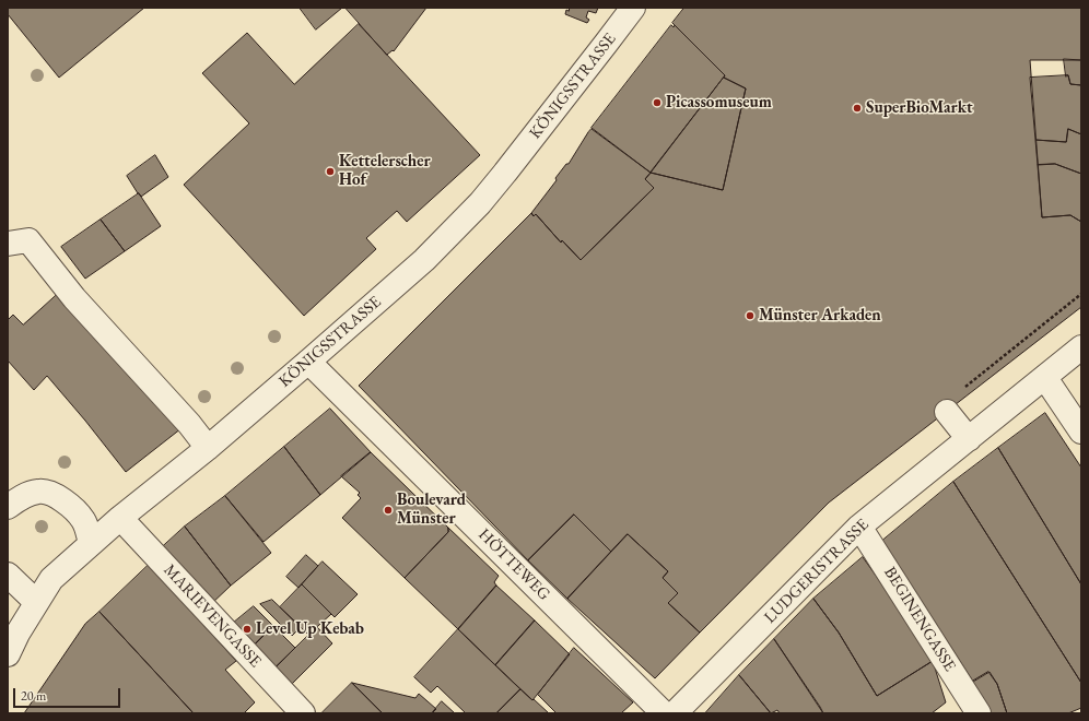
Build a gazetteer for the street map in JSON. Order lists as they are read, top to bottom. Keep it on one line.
{"streets":{"street":["KÖNIGSSTRASSE","HÖTTEWEG","LUDGERISTRASSE","MARIEVENGASSE","BEGINENGASSE"]},"crossings":[["KÖNIGSSTRASSE","HÖTTEWEG"],["KÖNIGSSTRASSE","MARIEVENGASSE"],["LUDGERISTRASSE","BEGINENGASSE"]],"places":["Picassomuseum","SuperBioMarkt","Kettelerscher Hof","Münster Arkaden","Boulevard Münster","Level Up Kebab"],"scale_bar":"20 m"}
